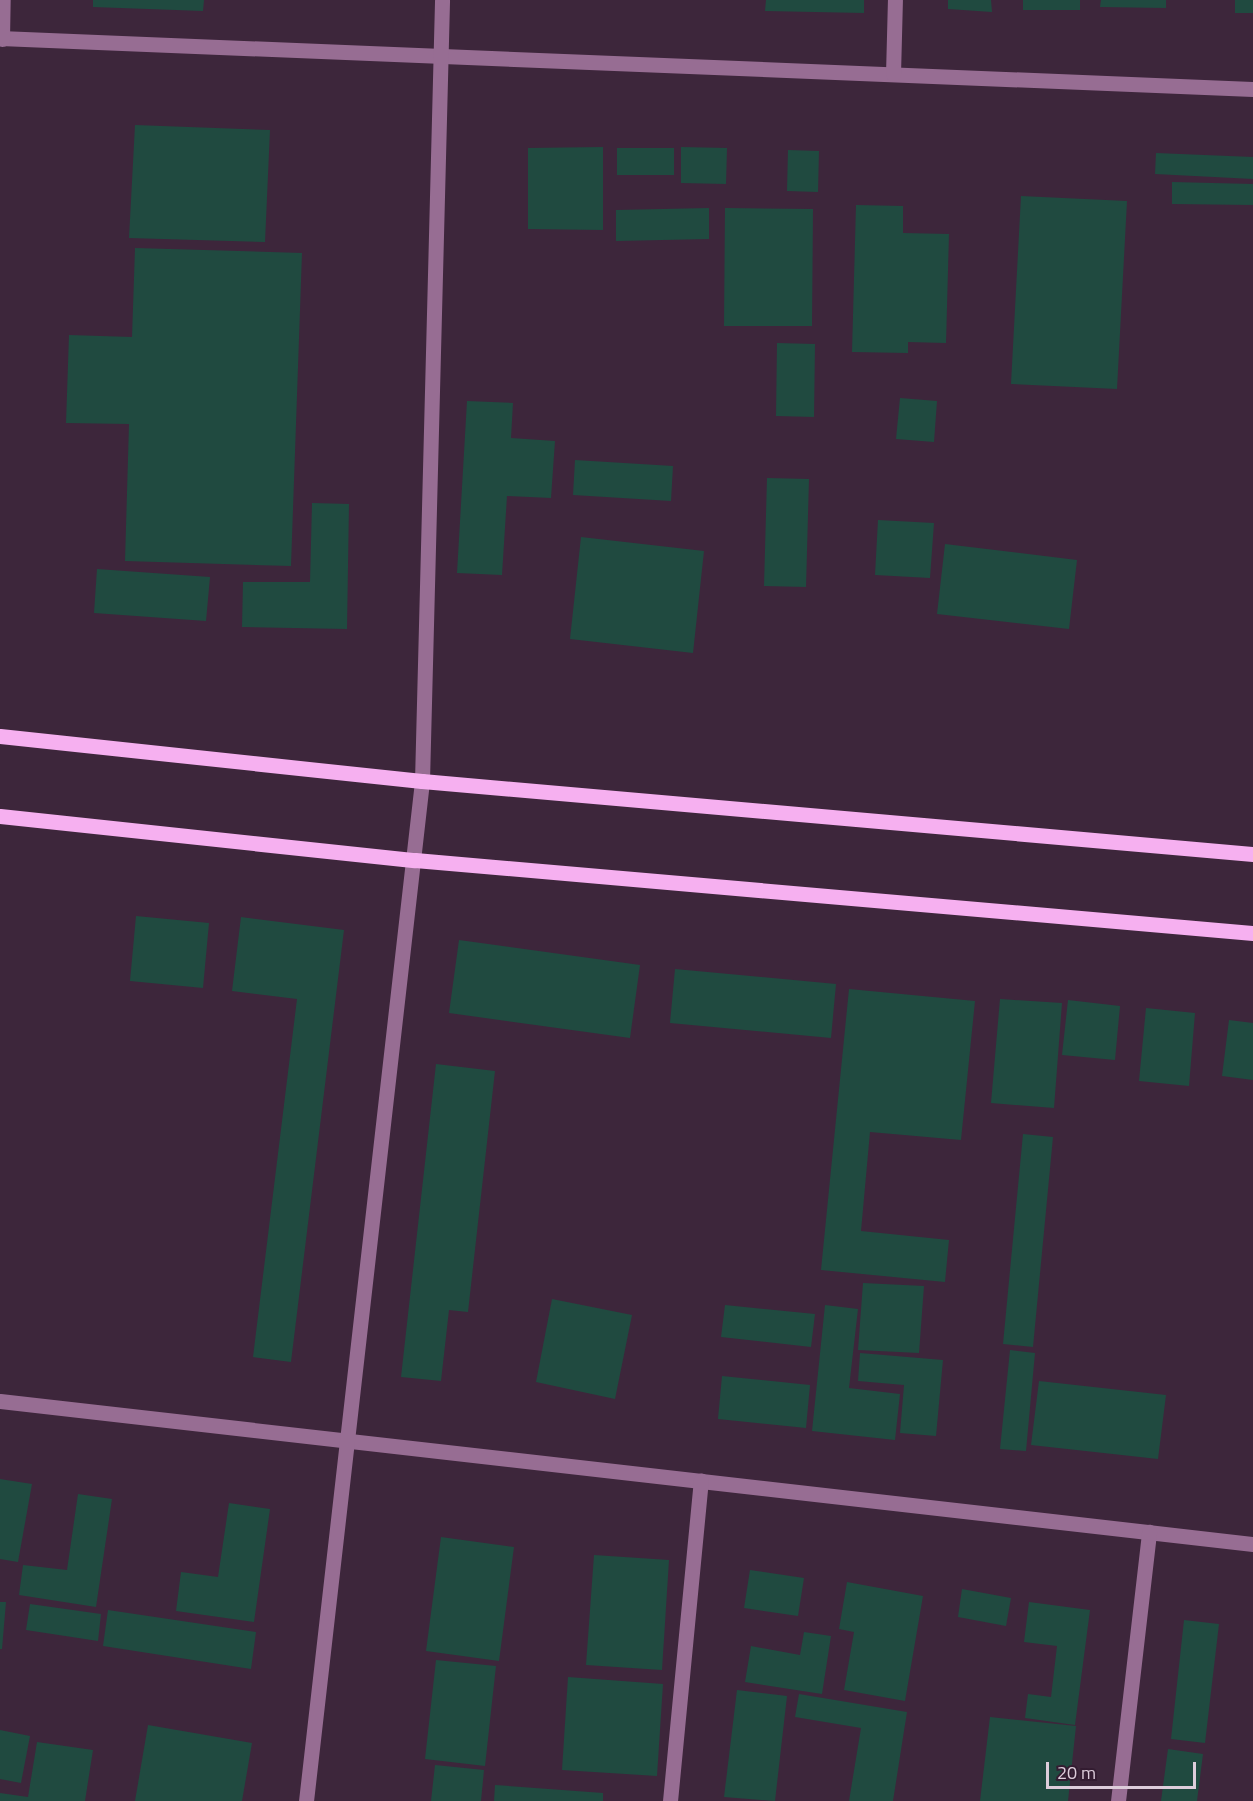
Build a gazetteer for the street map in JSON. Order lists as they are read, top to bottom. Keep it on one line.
{"scale_bar":"20 m"}
